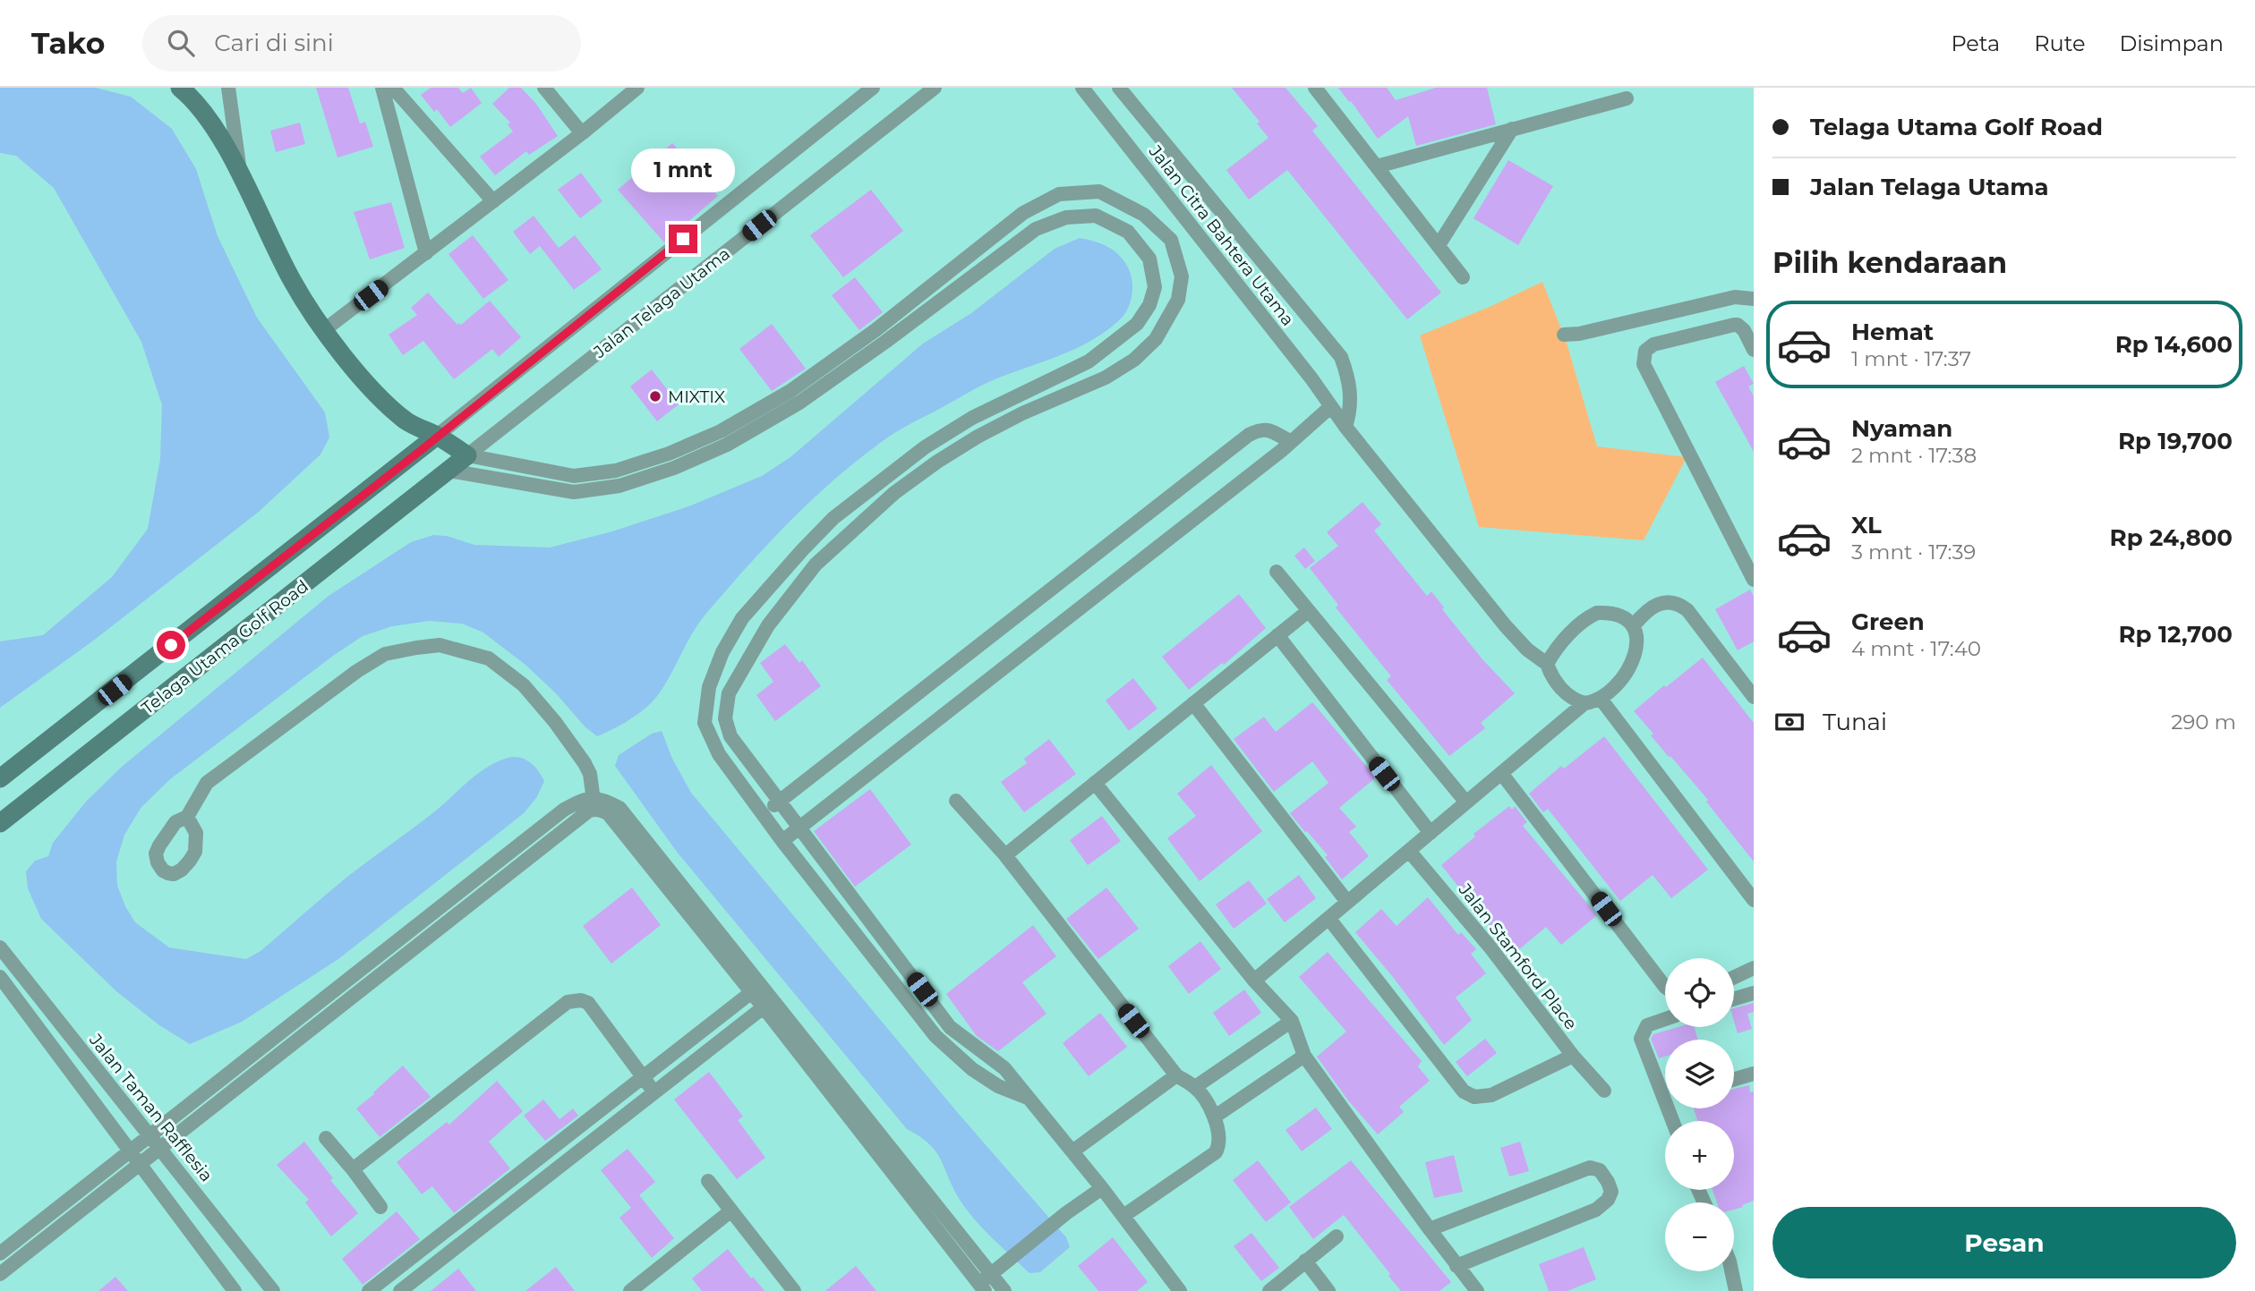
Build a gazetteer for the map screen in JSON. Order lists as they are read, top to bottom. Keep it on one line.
{"streets":{"main road":["Jalan Telaga Utama","Telaga Utama Golf Road"],"street":["Jalan Citra Bahtera Utama","Jalan Stamford Place","Jalan Taman Rafflesia"]},"crossings":[["Jalan Telaga Utama","Telaga Utama Golf Road"]],"places":["MIXTIX"],"page":{"header":"Tako","search":"Cari di sini","nav":["Peta","Rute","Disimpan"],"banner":["Telaga Utama Golf Road","Jalan Telaga Utama"],"bubble":"1 mnt","heading":"Pilih kendaraan","list":[{"name":"Hemat","note":"1 mnt · 17:37","value":"Rp 14,600"},{"name":"Nyaman","note":"2 mnt · 17:38","value":"Rp 19,700"},{"name":"XL","note":"3 mnt · 17:39","value":"Rp 24,800"},{"name":"Green","note":"4 mnt · 17:40","value":"Rp 12,700"}],"pay":["Tunai","290 m"],"map_buttons":["+","−"],"buttons":"Pesan"}}
